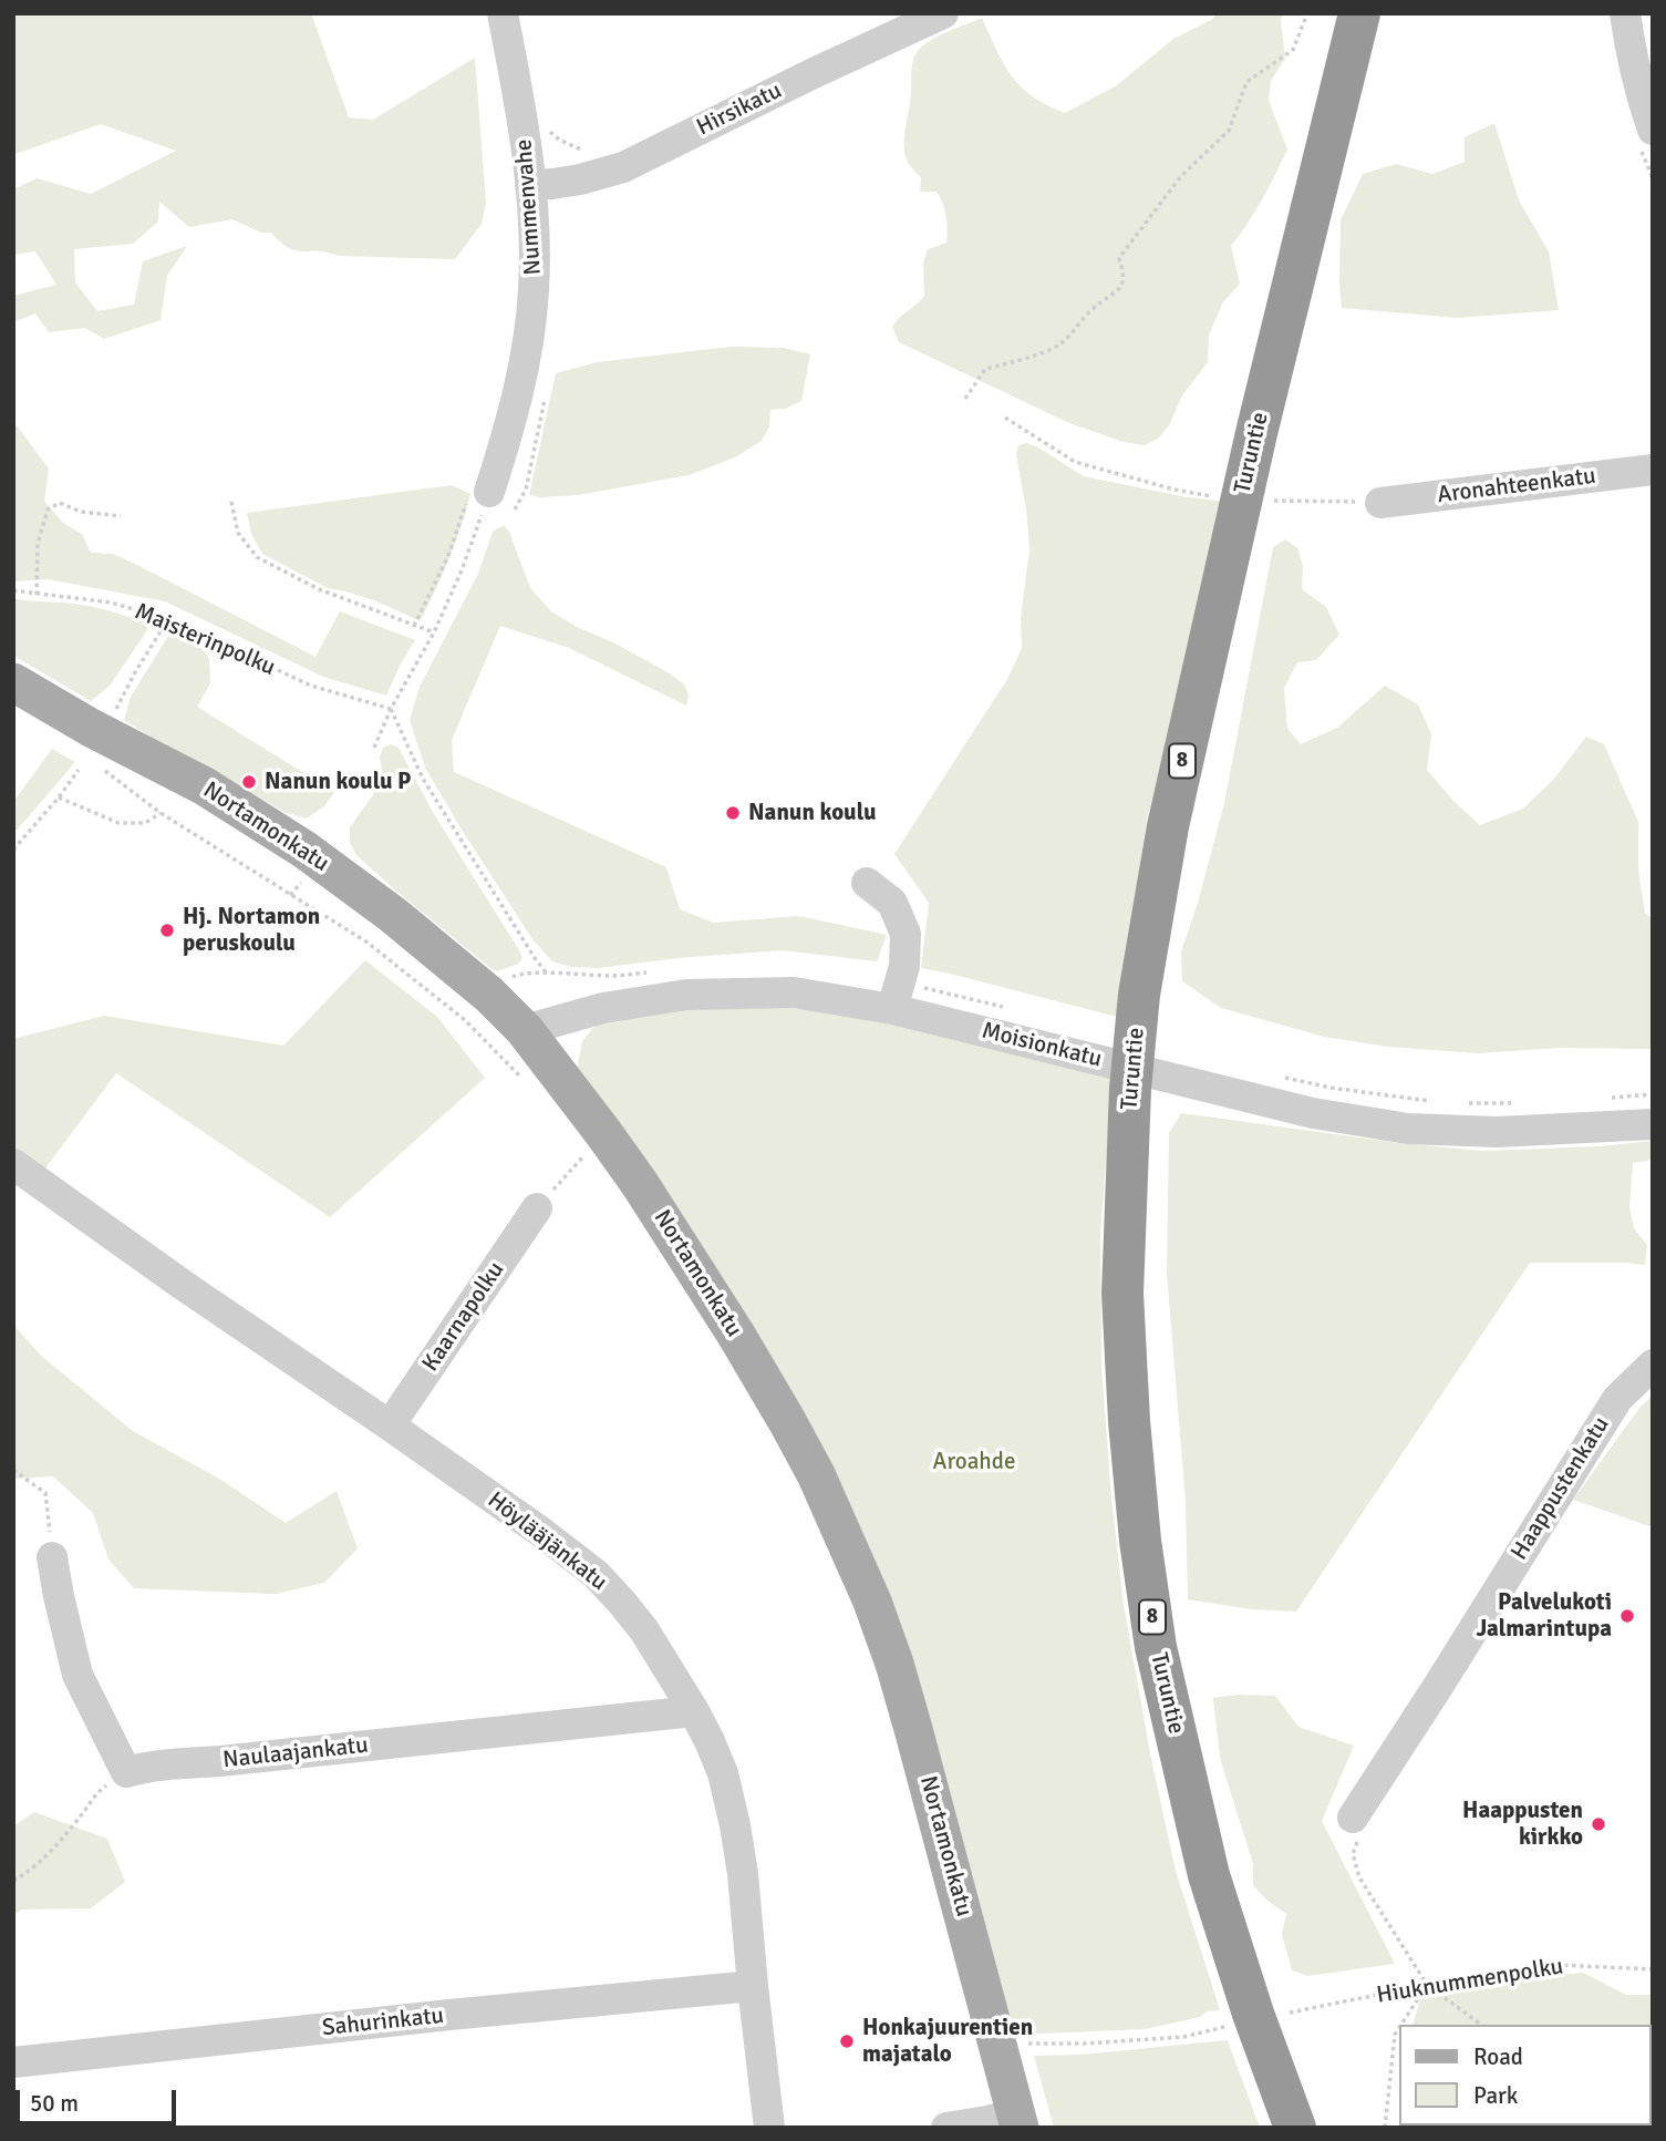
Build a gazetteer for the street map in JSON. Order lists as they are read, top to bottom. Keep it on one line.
{"streets":{"highway":["Turuntie","8"],"main road":["Nortamonkatu"],"street":["Hirsikatu","Nummenvahe","Aronahteenkatu","Moisionkatu","Kaarnapolku","Haappustenkatu","Höylääjänkatu","Naulaajankatu","Sahurinkatu"],"path":["Maisterinpolku","Hiuknummenpolku"]},"crossings":[["Hirsikatu","Nummenvahe"],["Nortamonkatu","Moisionkatu"],["Kaarnapolku","Höylääjänkatu"],["Höylääjänkatu","Naulaajankatu"],["Höylääjänkatu","Sahurinkatu"]],"parks":["Aroahde"],"places":["Nanun koulu P","Nanun koulu","Hj. Nortamon peruskoulu","Palvelukoti Jalmarintupa","Haappusten kirkko","Honkajuurentien majatalo"],"legend":["Road","Park"],"scale_bar":"50 m"}
